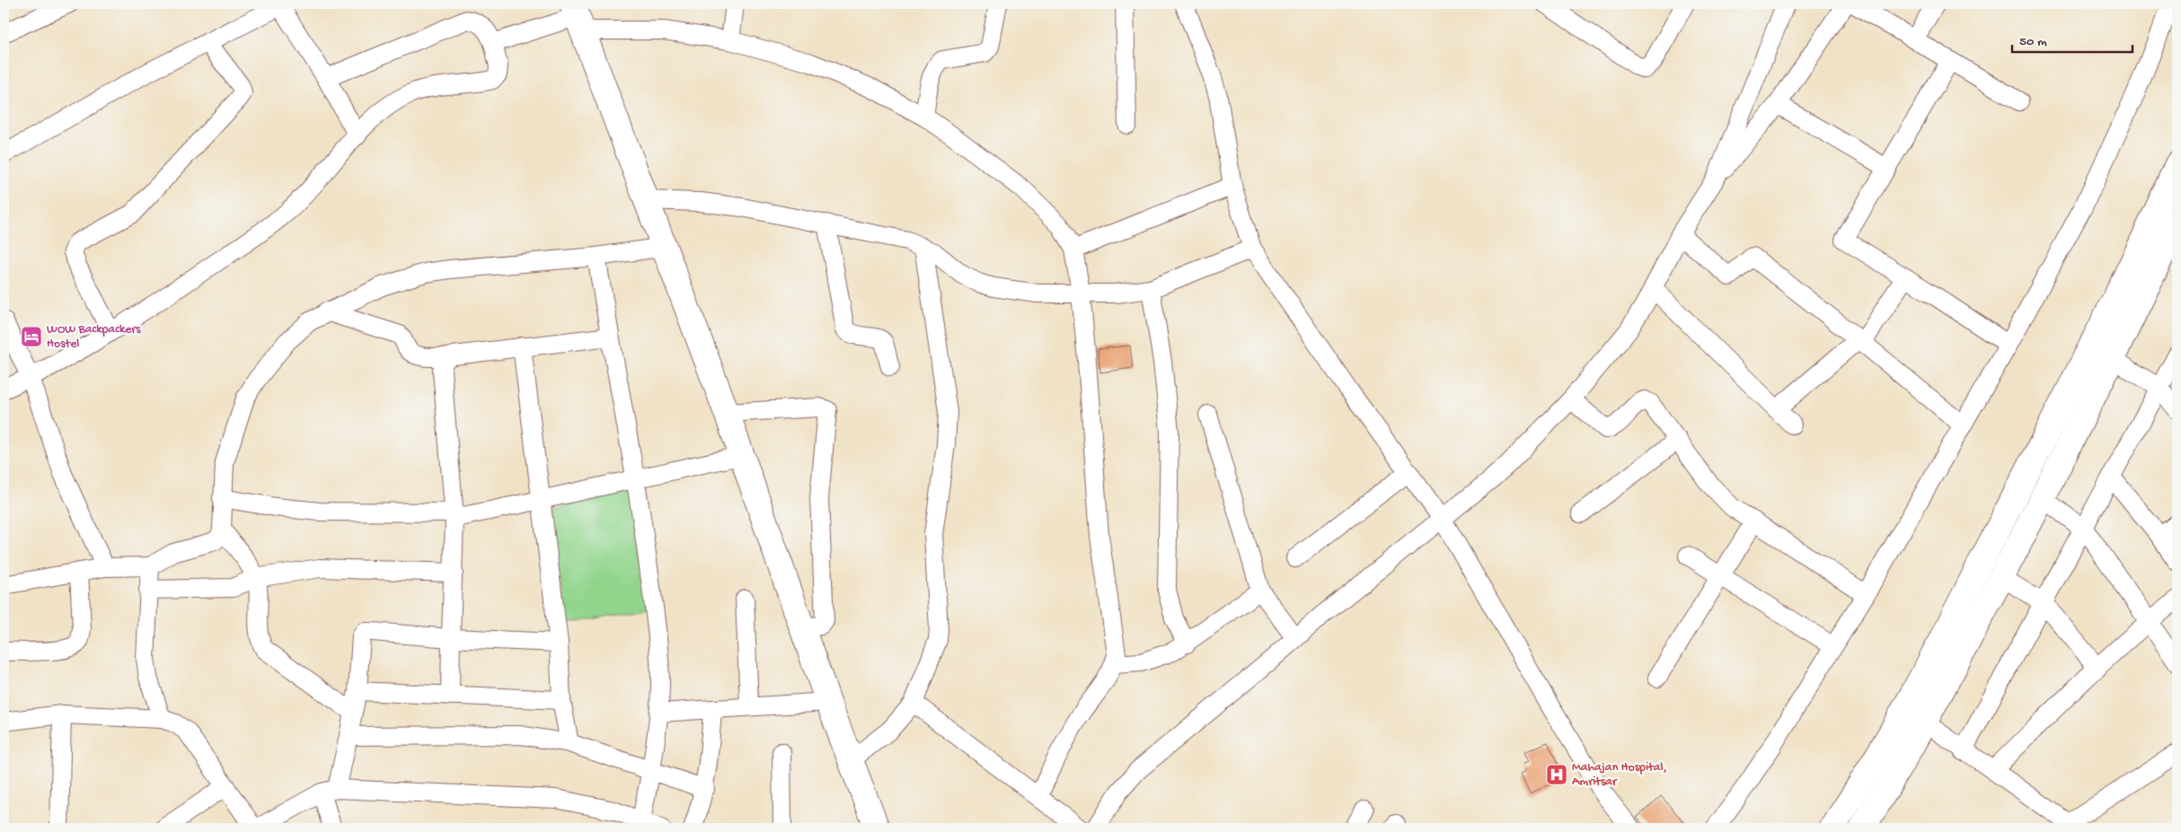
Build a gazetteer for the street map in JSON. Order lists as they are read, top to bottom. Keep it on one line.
{"places":{"hotel":["WOW Backpackers Hostel"],"hospital":["Mahajan Hospital, Amritsar"]},"scale_bar":"50 m"}
